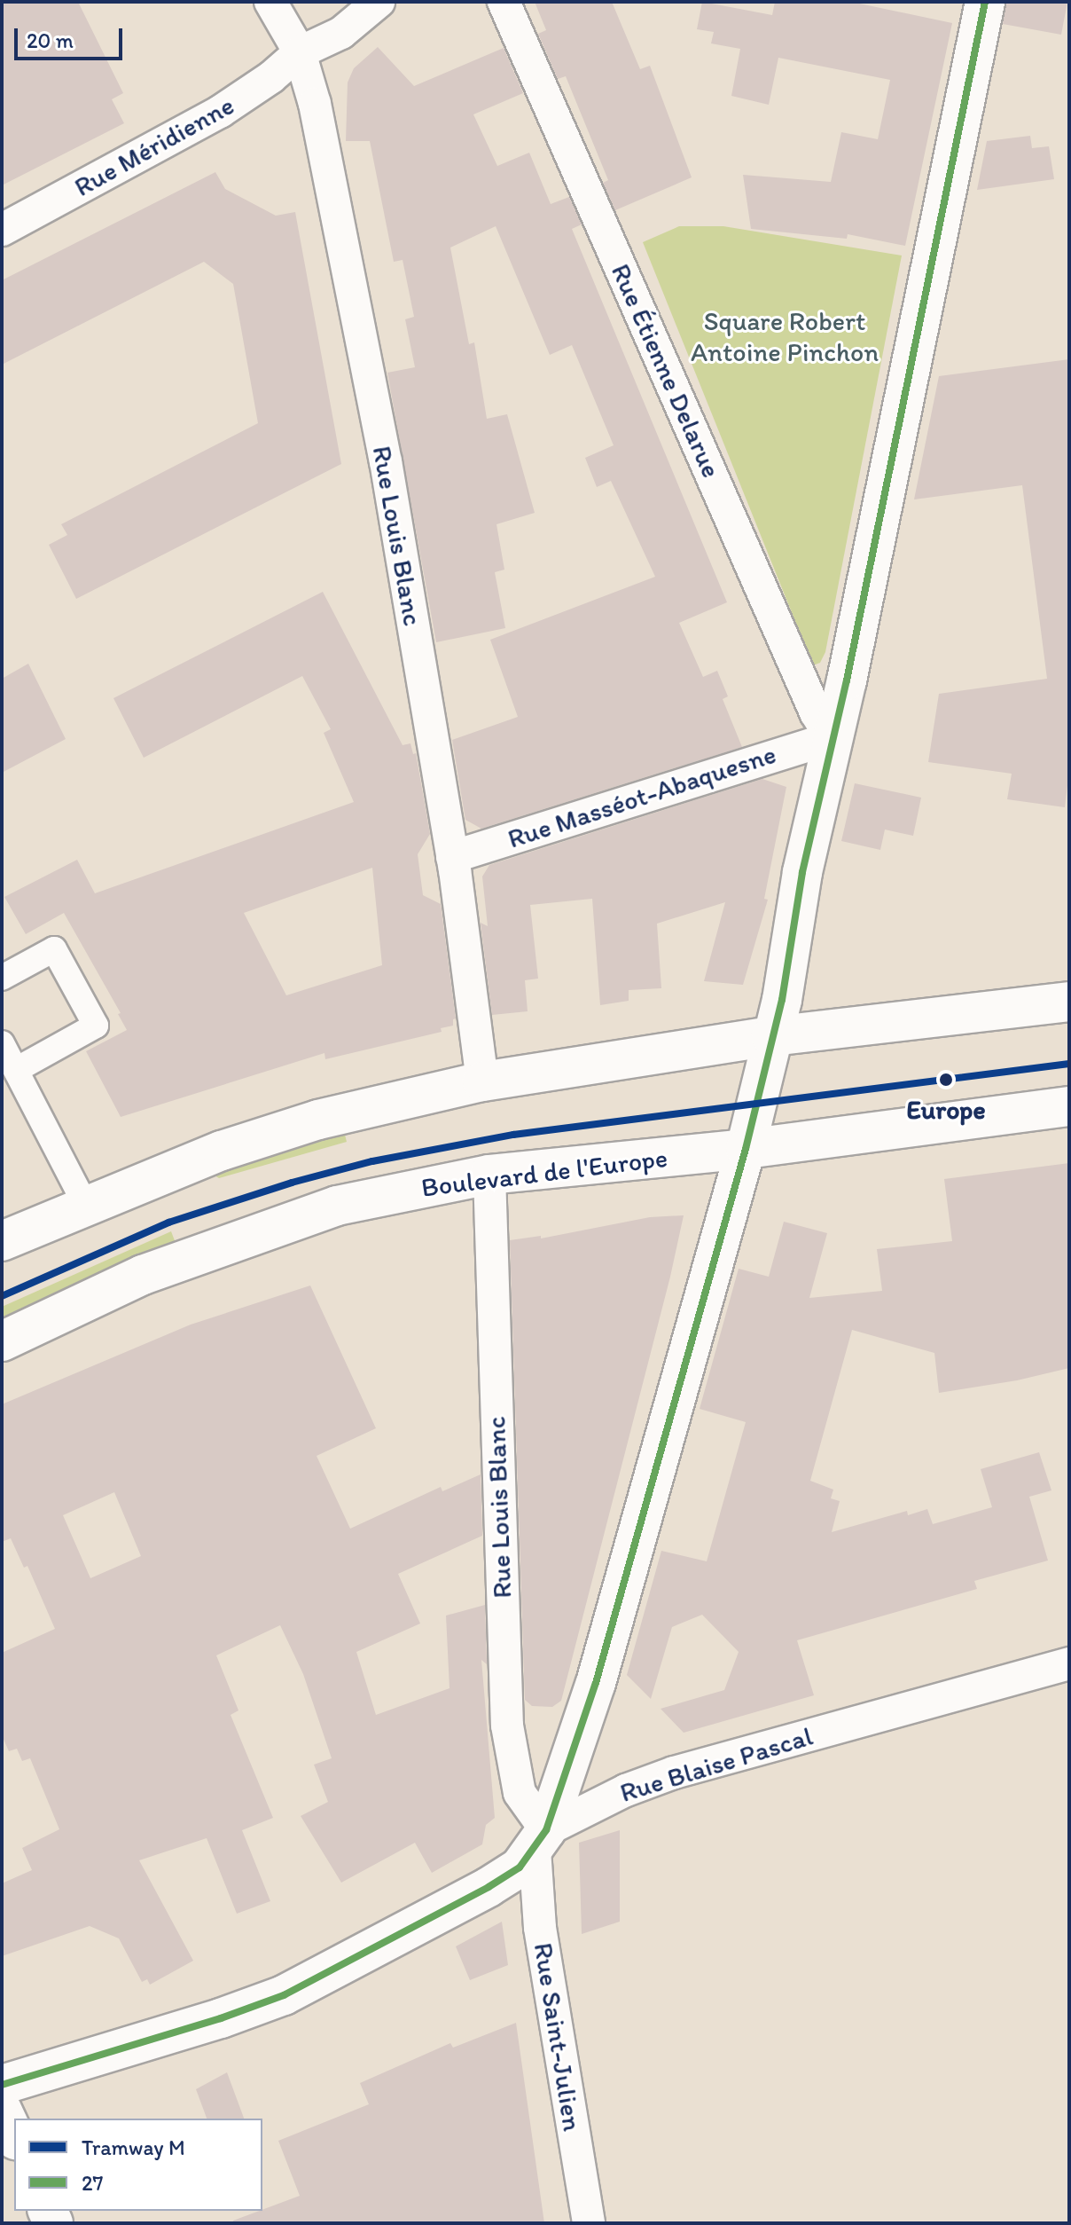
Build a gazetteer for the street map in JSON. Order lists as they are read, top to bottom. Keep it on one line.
{"streets":{"street":["Rue Méridienne","Rue Étienne Delarue","Rue Louis Blanc","Rue Masséot-Abaquesne","Boulevard de l'Europe","Rue Blaise Pascal","Rue Saint-Julien"]},"crossings":[["Rue Méridienne","Rue Louis Blanc"],["Rue Étienne Delarue","Rue Masséot-Abaquesne"],["Rue Étienne Delarue","Rue Saint-Julien"],["Rue Louis Blanc","Rue Masséot-Abaquesne"],["Rue Louis Blanc","Boulevard de l'Europe"],["Rue Louis Blanc","Rue Blaise Pascal"],["Rue Louis Blanc","Rue Saint-Julien"],["Rue Masséot-Abaquesne","Rue Saint-Julien"],["Boulevard de l'Europe","Rue Saint-Julien"],["Rue Blaise Pascal","Rue Saint-Julien"]],"parks":["Square Robert Antoine Pinchon"],"places":["Europe"],"lines":["transit line 27","tram line M"],"legend":["Tramway M","27"],"scale_bar":"20 m"}
